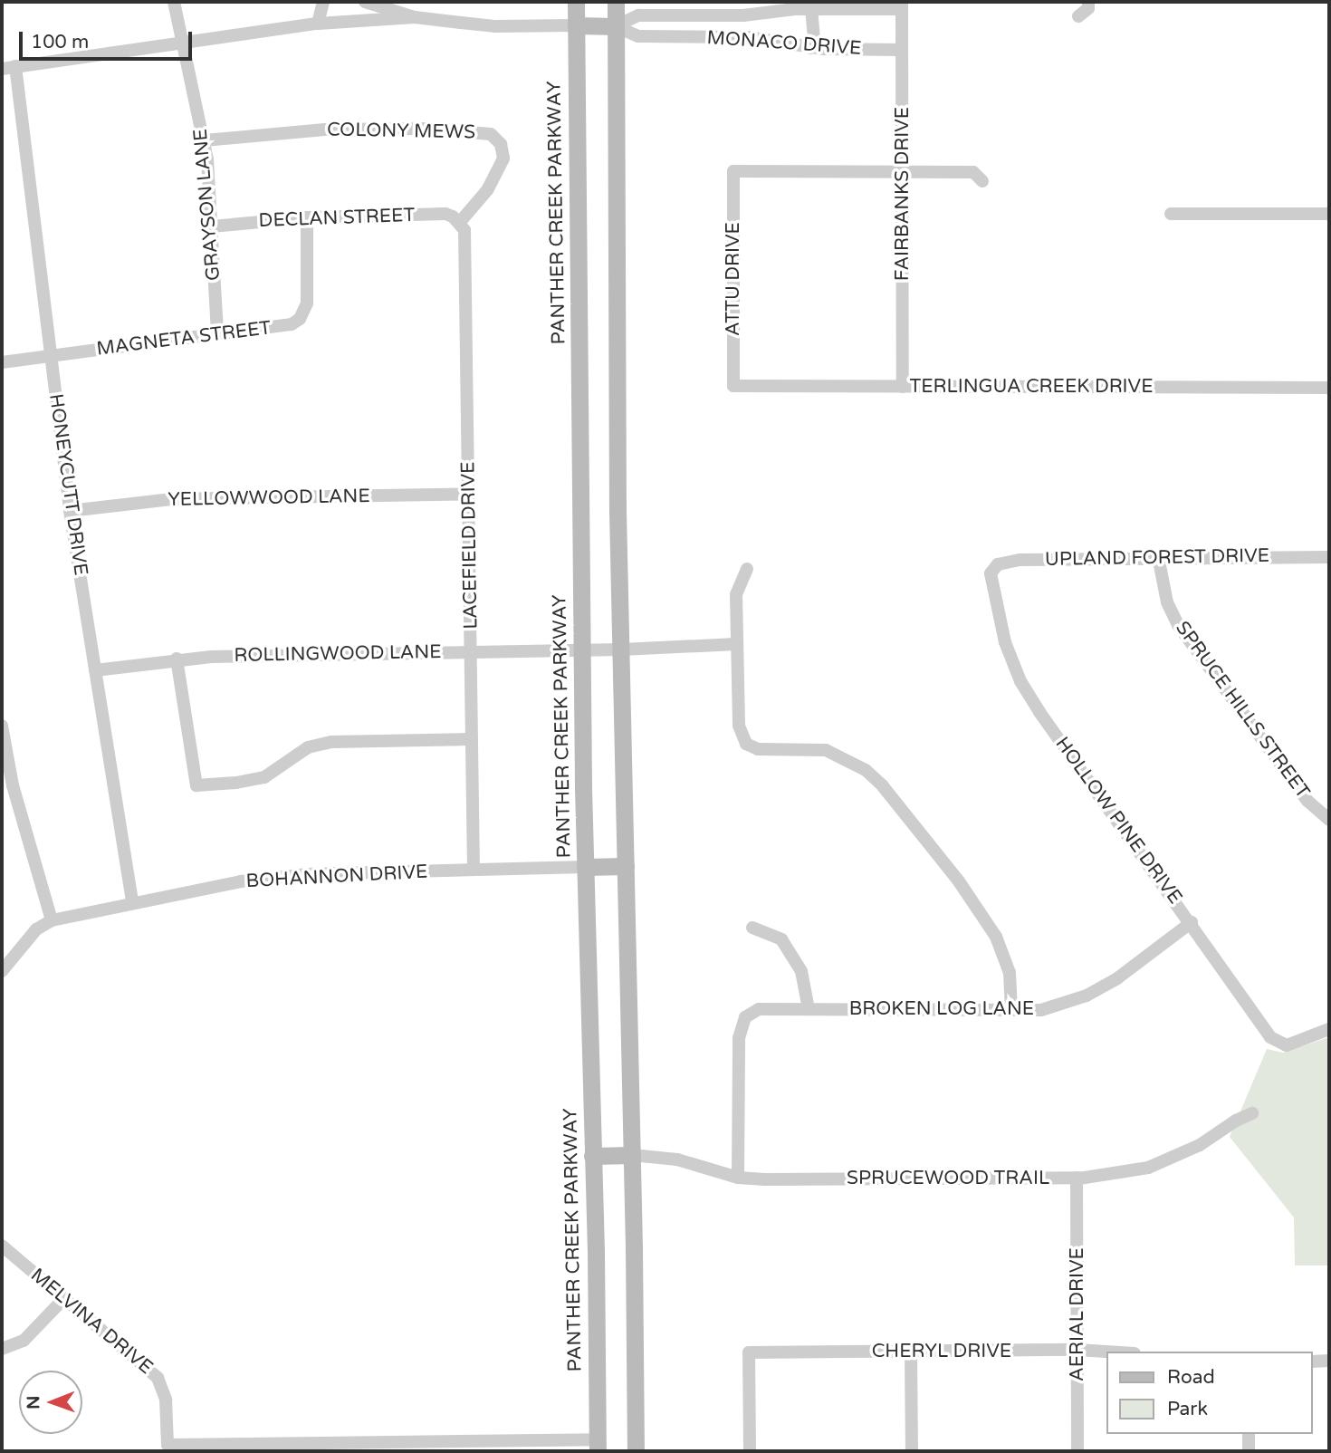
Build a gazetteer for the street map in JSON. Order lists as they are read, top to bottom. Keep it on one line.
{"streets":{"main road":["PANTHER CREEK PARKWAY"],"street":["MONACO DRIVE","COLONY MEWS","FAIRBANKS DRIVE","GRAYSON LANE","DECLAN STREET","ATTU DRIVE","MAGNETA STREET","TERLINGUA CREEK DRIVE","HONEYCUTT DRIVE","YELLOWWOOD LANE","LACEFIELD DRIVE","UPLAND FOREST DRIVE","ROLLINGWOOD LANE","SPRUCE HILLS STREET","HOLLOW PINE DRIVE","BOHANNON DRIVE","BROKEN LOG LANE","SPRUCEWOOD TRAIL","AERIAL DRIVE","MELVINA DRIVE","CHERYL DRIVE"]},"crossings":[["MONACO DRIVE","FAIRBANKS DRIVE"],["COLONY MEWS","GRAYSON LANE"],["COLONY MEWS","DECLAN STREET"],["COLONY MEWS","LACEFIELD DRIVE"],["FAIRBANKS DRIVE","ATTU DRIVE"],["FAIRBANKS DRIVE","TERLINGUA CREEK DRIVE"],["GRAYSON LANE","DECLAN STREET"],["GRAYSON LANE","MAGNETA STREET"],["PANTHER CREEK PARKWAY","ROLLINGWOOD LANE"],["PANTHER CREEK PARKWAY","BOHANNON DRIVE"],["PANTHER CREEK PARKWAY","MELVINA DRIVE"],["DECLAN STREET","MAGNETA STREET"],["DECLAN STREET","LACEFIELD DRIVE"],["ATTU DRIVE","TERLINGUA CREEK DRIVE"],["MAGNETA STREET","HONEYCUTT DRIVE"],["HONEYCUTT DRIVE","YELLOWWOOD LANE"],["HONEYCUTT DRIVE","ROLLINGWOOD LANE"],["HONEYCUTT DRIVE","BOHANNON DRIVE"],["YELLOWWOOD LANE","LACEFIELD DRIVE"],["LACEFIELD DRIVE","ROLLINGWOOD LANE"],["LACEFIELD DRIVE","BOHANNON DRIVE"],["UPLAND FOREST DRIVE","SPRUCE HILLS STREET"],["UPLAND FOREST DRIVE","HOLLOW PINE DRIVE"],["HOLLOW PINE DRIVE","BROKEN LOG LANE"],["BROKEN LOG LANE","SPRUCEWOOD TRAIL"],["SPRUCEWOOD TRAIL","AERIAL DRIVE"],["AERIAL DRIVE","CHERYL DRIVE"]],"legend":["Road","Park"],"scale_bar":"100 m","north":"left"}
